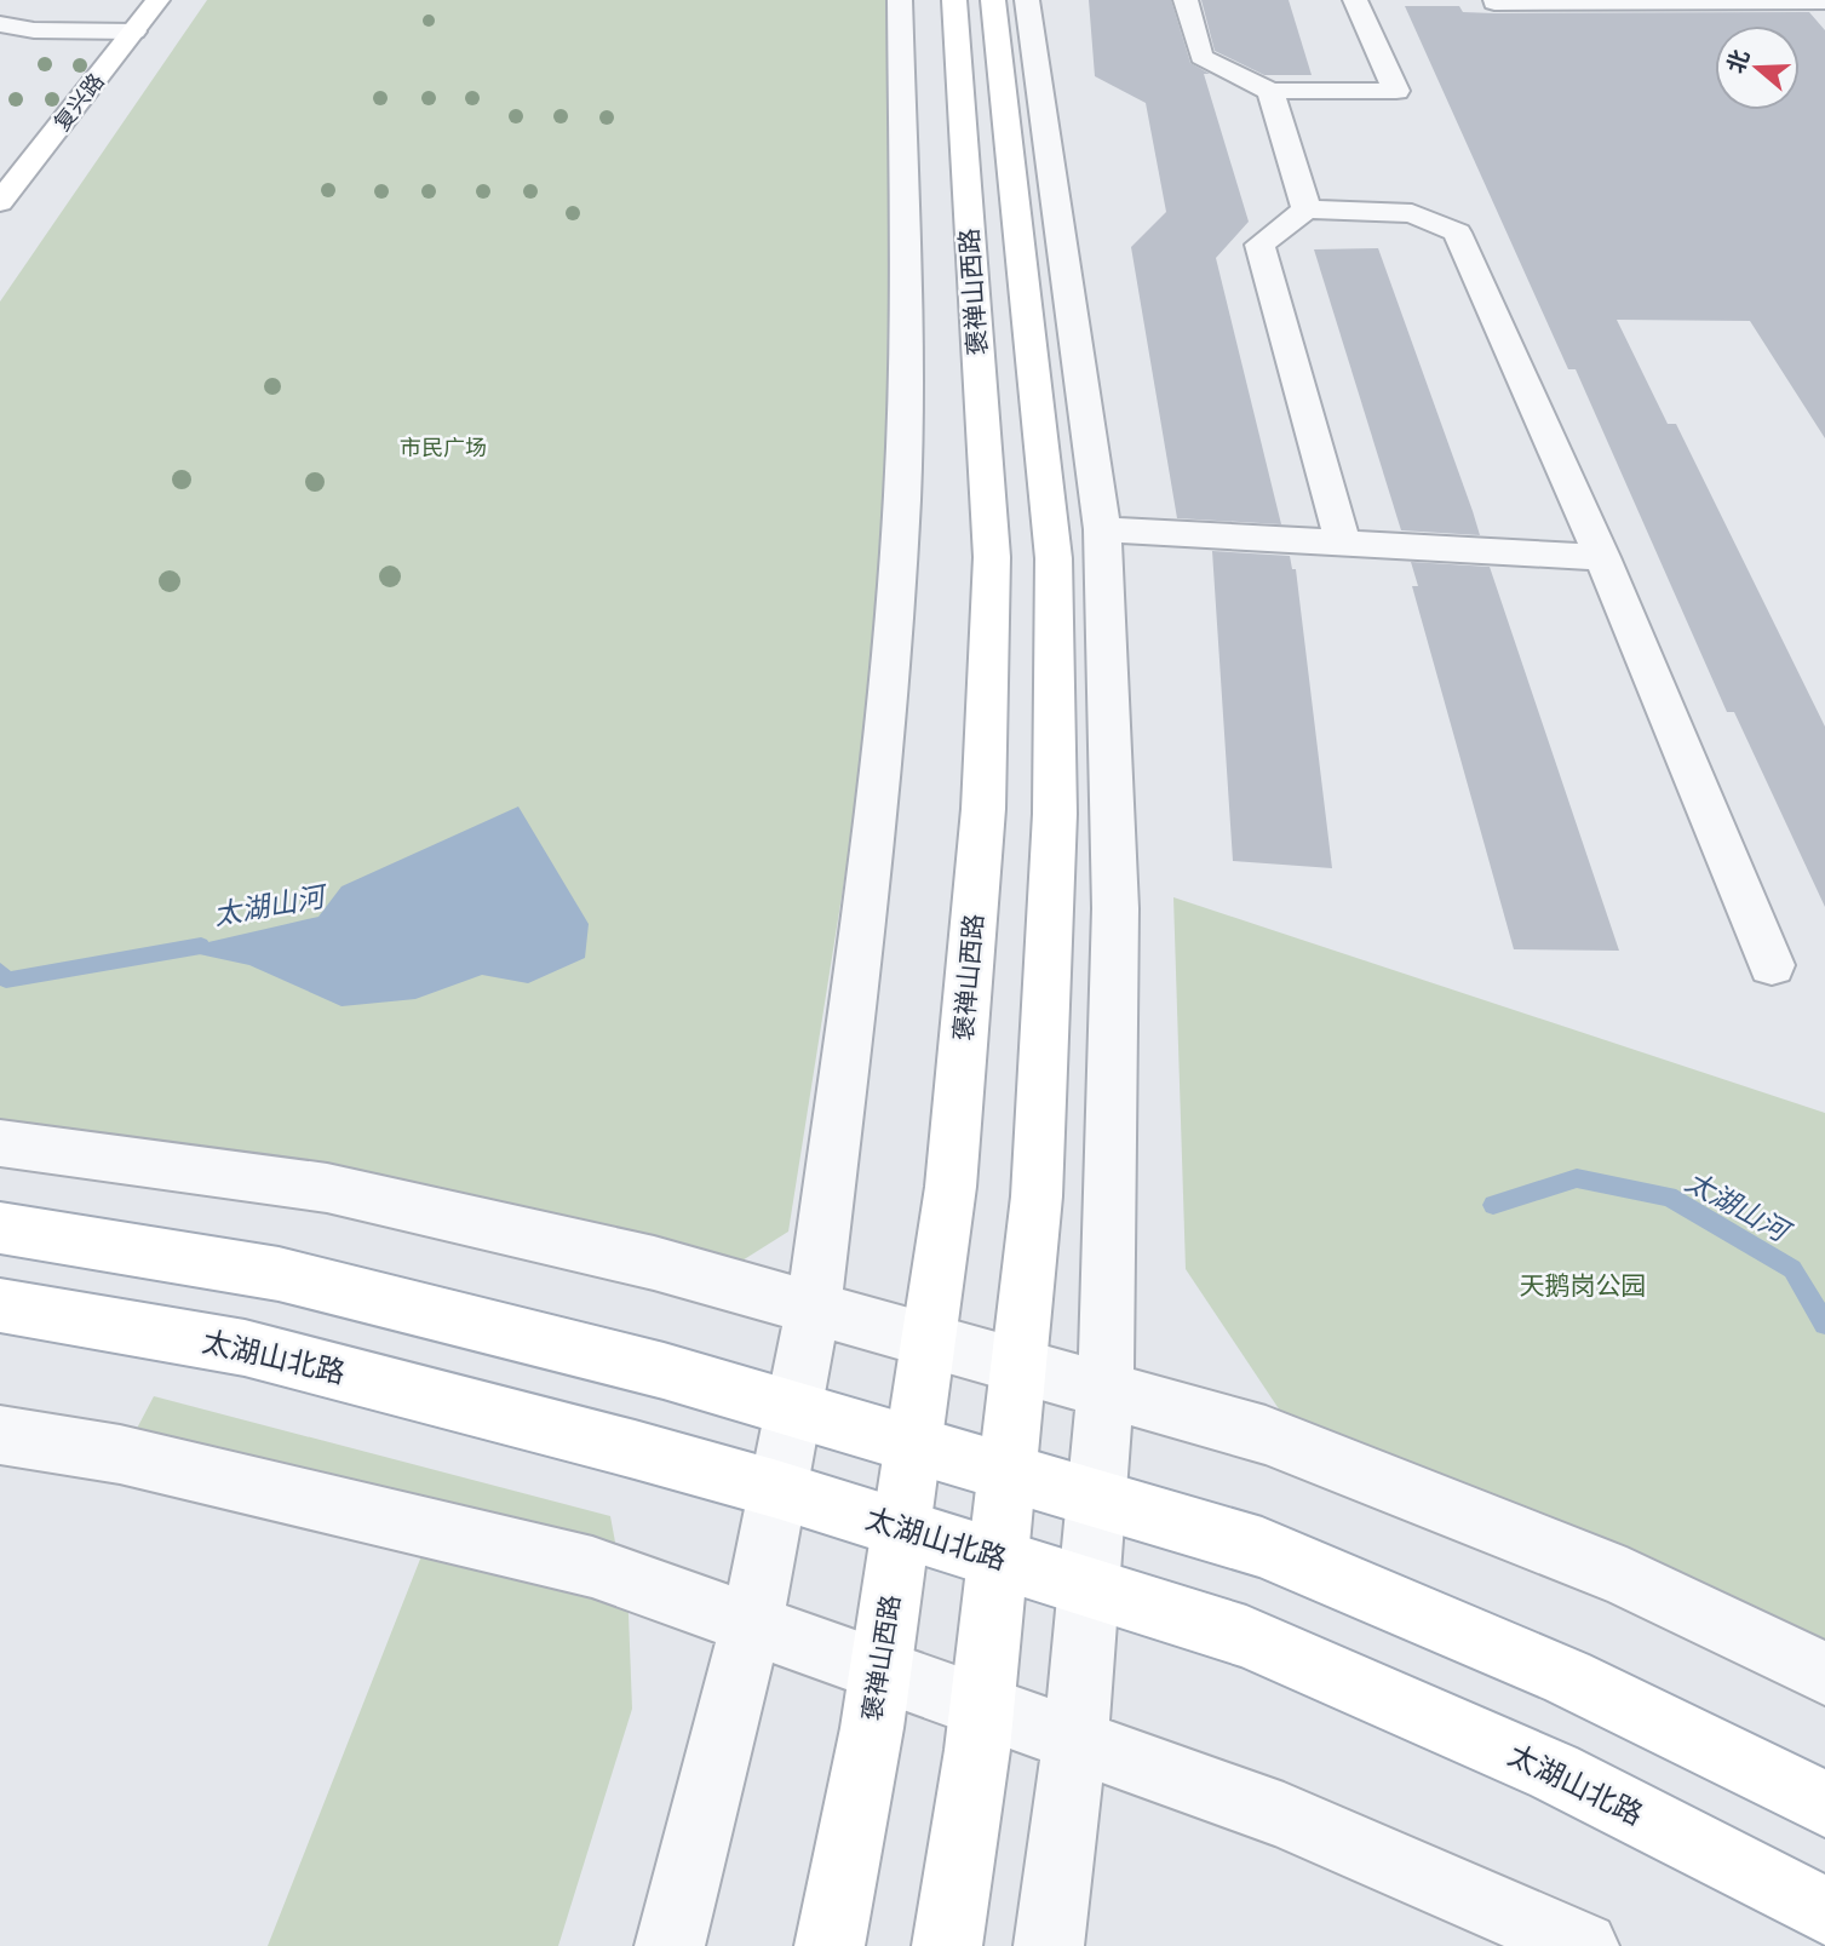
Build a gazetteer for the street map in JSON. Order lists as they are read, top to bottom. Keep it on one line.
{"streets":{"main road":["复兴路","褒禅山西路","太湖山北路"]},"crossings":[["褒禅山西路","太湖山北路"]],"water":["太湖山河"],"parks":["市民广场","天鹅岗公园"],"north":"left"}
